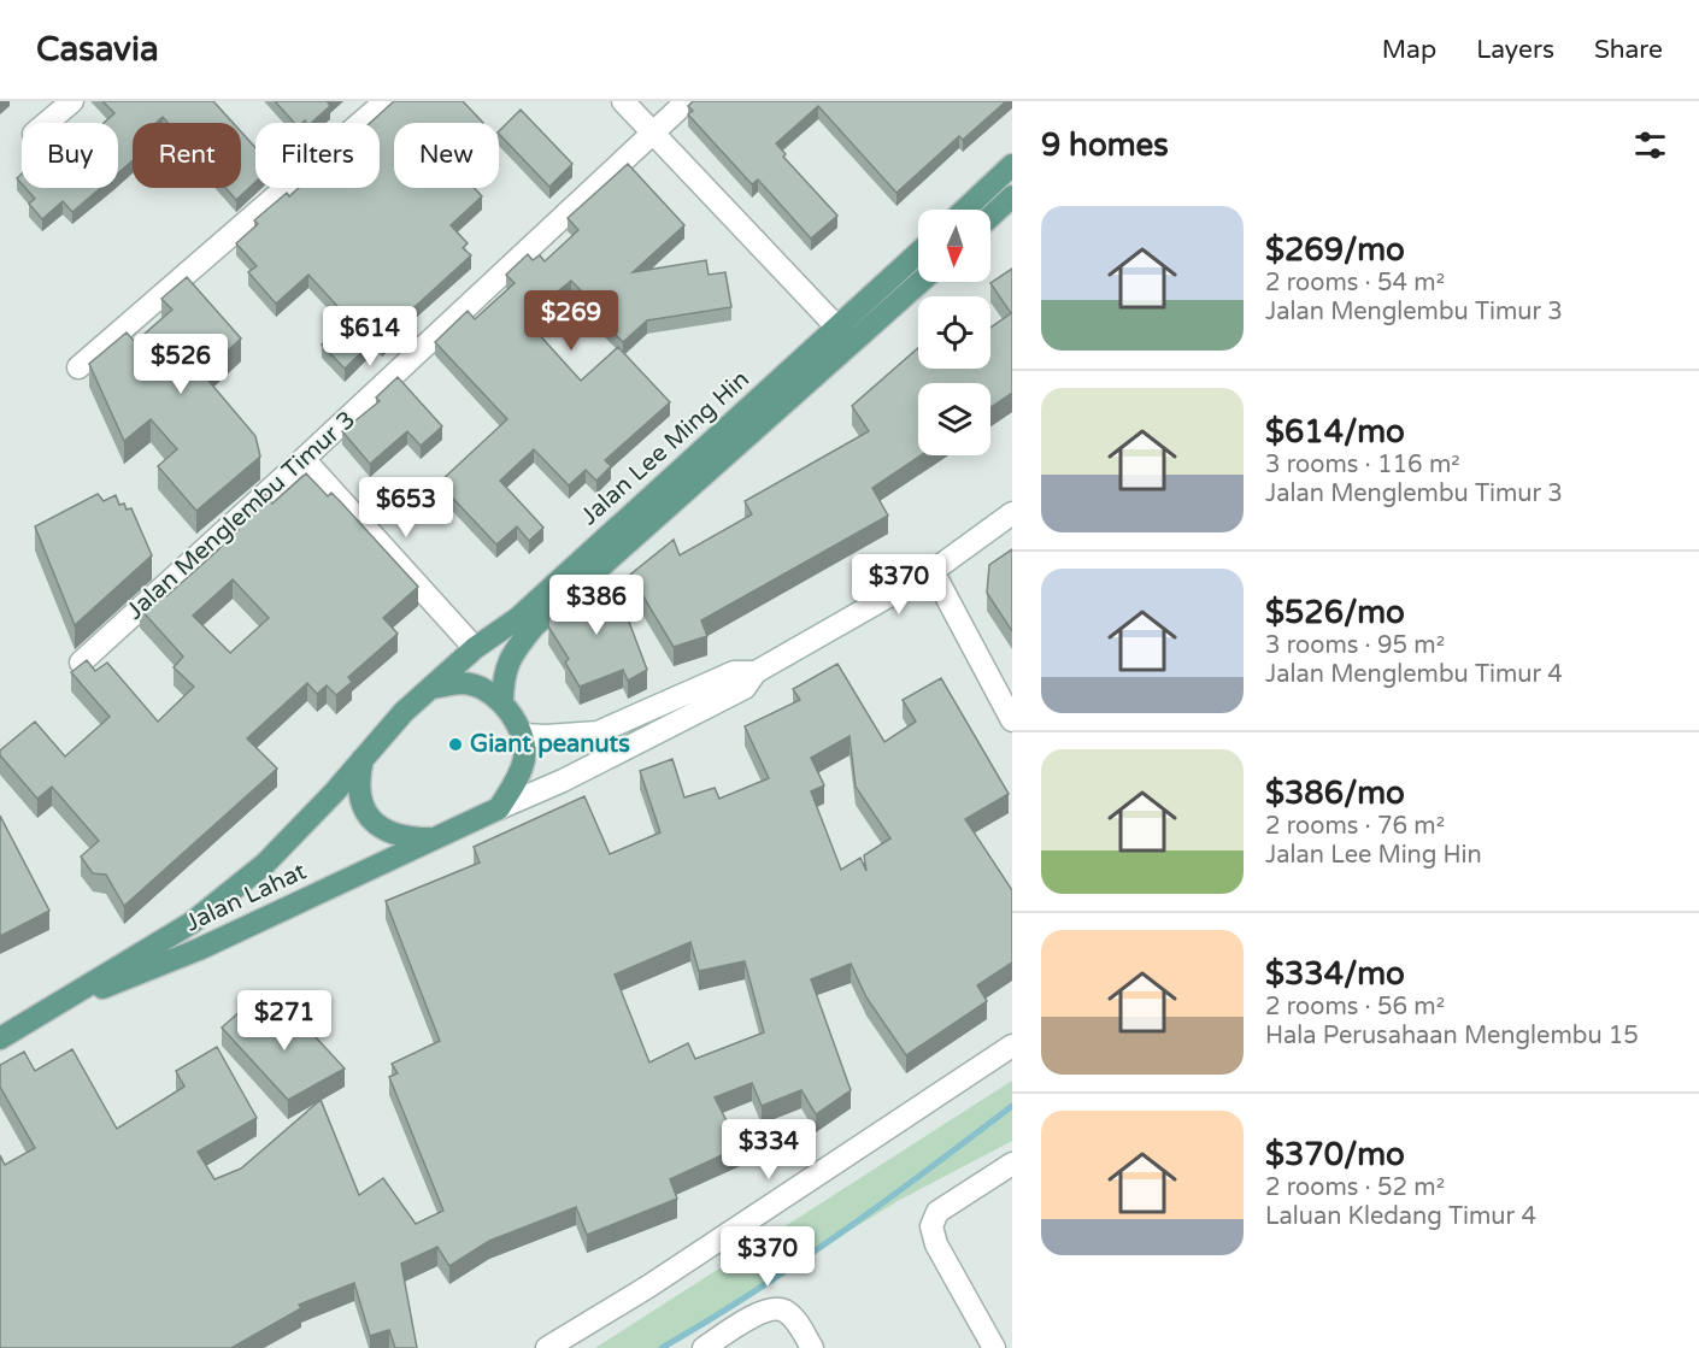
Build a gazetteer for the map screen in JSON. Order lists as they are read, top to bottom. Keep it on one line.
{"streets":{"main road":["Jalan Lee Ming Hin","Jalan Lahat"],"street":["Jalan Menglembu Timur 3"]},"crossings":[["Jalan Lee Ming Hin","Jalan Lahat"]],"places":["Giant peanuts"],"north":"bottom","page":{"header":"Casavia","nav":["Map","Layers","Share"],"heading":"9 homes","chip":["Buy","Rent","Filters","New"],"list":[{"name":"$269/mo","note":"2 rooms · 54 m² · Jalan Menglembu Timur 3"},{"name":"$614/mo","note":"3 rooms · 116 m² · Jalan Menglembu Timur 3"},{"name":"$526/mo","note":"3 rooms · 95 m² · Jalan Menglembu Timur 4"},{"name":"$386/mo","note":"2 rooms · 76 m² · Jalan Lee Ming Hin"},{"name":"$334/mo","note":"2 rooms · 56 m² · Hala Perusahaan Menglembu 15"},{"name":"$370/mo","note":"2 rooms · 52 m² · Laluan Kledang Timur 4"}],"price":["$269","$614","$526","$653","$370","$386","$271","$334","$370"]}}
